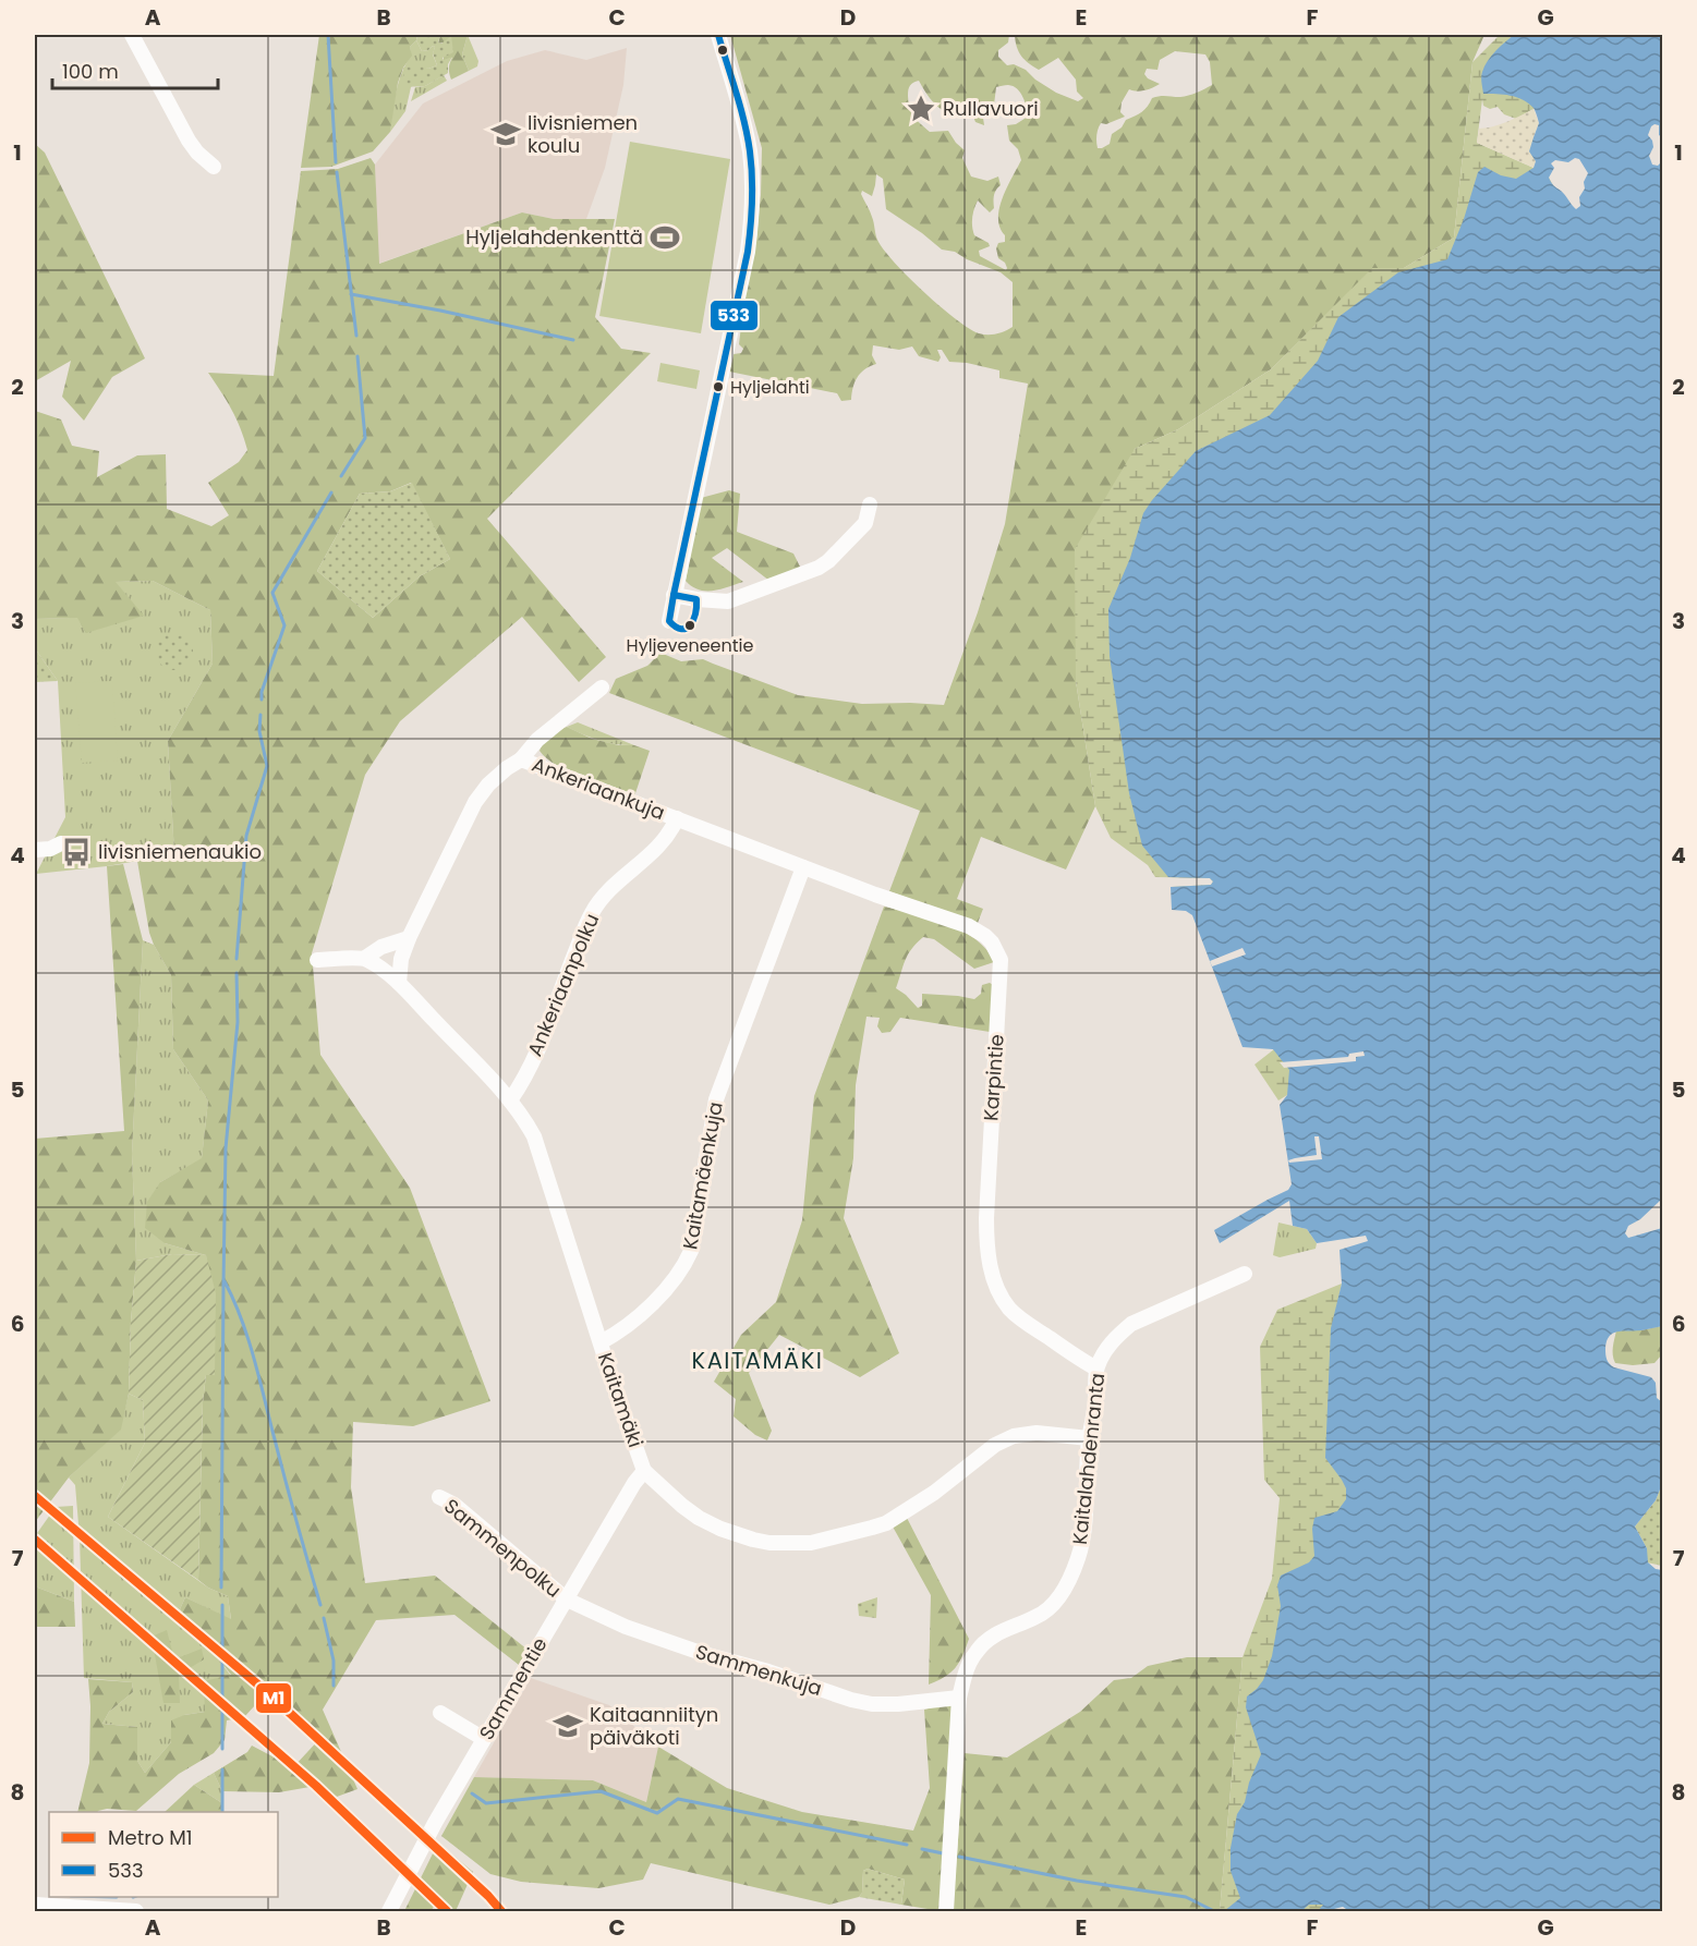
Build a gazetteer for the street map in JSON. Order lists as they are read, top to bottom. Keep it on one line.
{"streets":{"street":["Ankeriaankuja","Ankeriaanpolku","Karpintie","Kaitamäenkuja","Kaitamäki","Kaitalahdenranta","Sammenpolku","Sammenkuja","Sammentie"]},"crossings":[["Ankeriaankuja","Ankeriaanpolku"],["Ankeriaankuja","Karpintie"],["Ankeriaankuja","Kaitamäenkuja"],["Ankeriaankuja","Kaitamäki"],["Ankeriaanpolku","Kaitamäki"],["Karpintie","Kaitamäenkuja"],["Karpintie","Kaitalahdenranta"],["Kaitamäenkuja","Kaitamäki"],["Kaitamäki","Kaitalahdenranta"],["Kaitamäki","Sammentie"],["Kaitalahdenranta","Sammenkuja"],["Sammenpolku","Sammenkuja"],["Sammenpolku","Sammentie"],["Sammenkuja","Sammentie"]],"districts":["KAITAMÄKI"],"places":{"place":["Rullavuori"],"school or university":["Iivisniemen koulu","Kaitaanniityn päiväkoti"],"sports":["Hyljelahdenkenttä"],"other":["Hyljelahti","Hyljeveneentie"],"bus stop":["Iivisniemenaukio"]},"lines":["transit line 533","metro line M1"],"legend":["Metro M1","533"],"scale_bar":"100 m","grid":{"columns":["A","B","C","D","E","F","G"],"rows":["1","2","3","4","5","6","7","8"]}}
